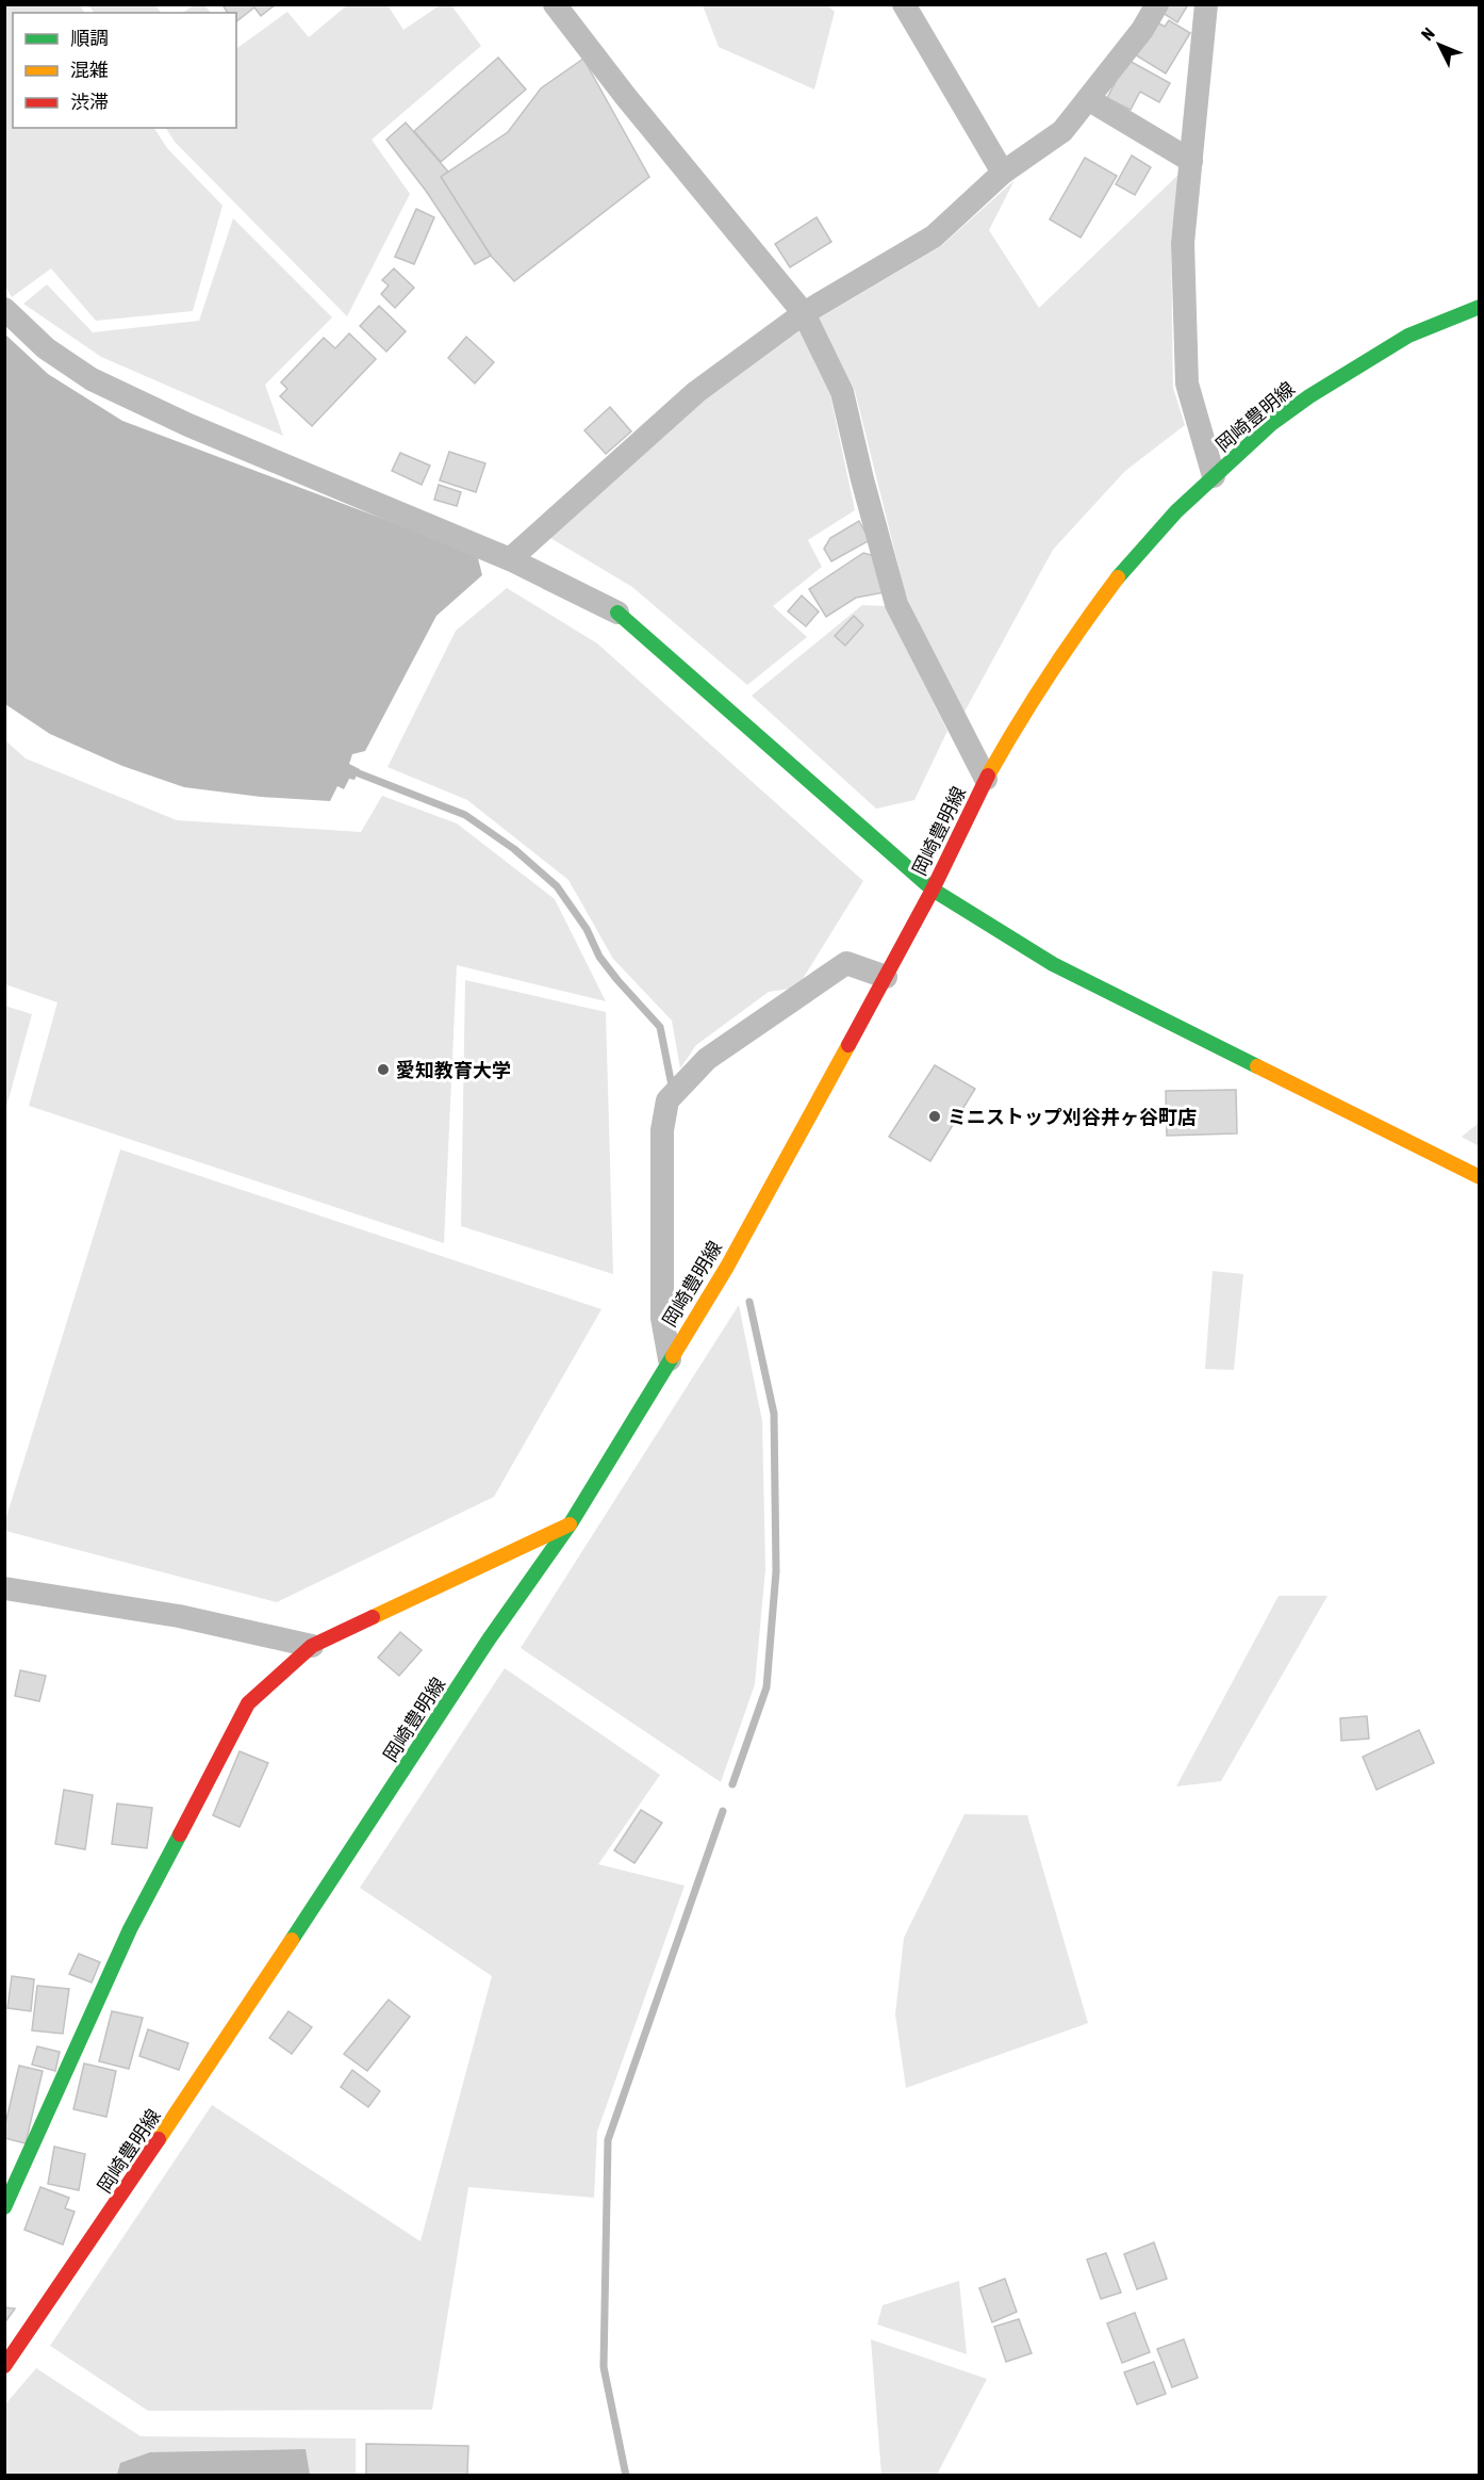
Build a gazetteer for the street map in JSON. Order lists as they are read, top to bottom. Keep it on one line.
{"streets":{"main road":["岡崎豊明線"]},"places":["愛知教育大学","ミニストップ刈谷井ヶ谷町店"],"legend":["順調","混雑","渋滞"],"north":"top left"}
